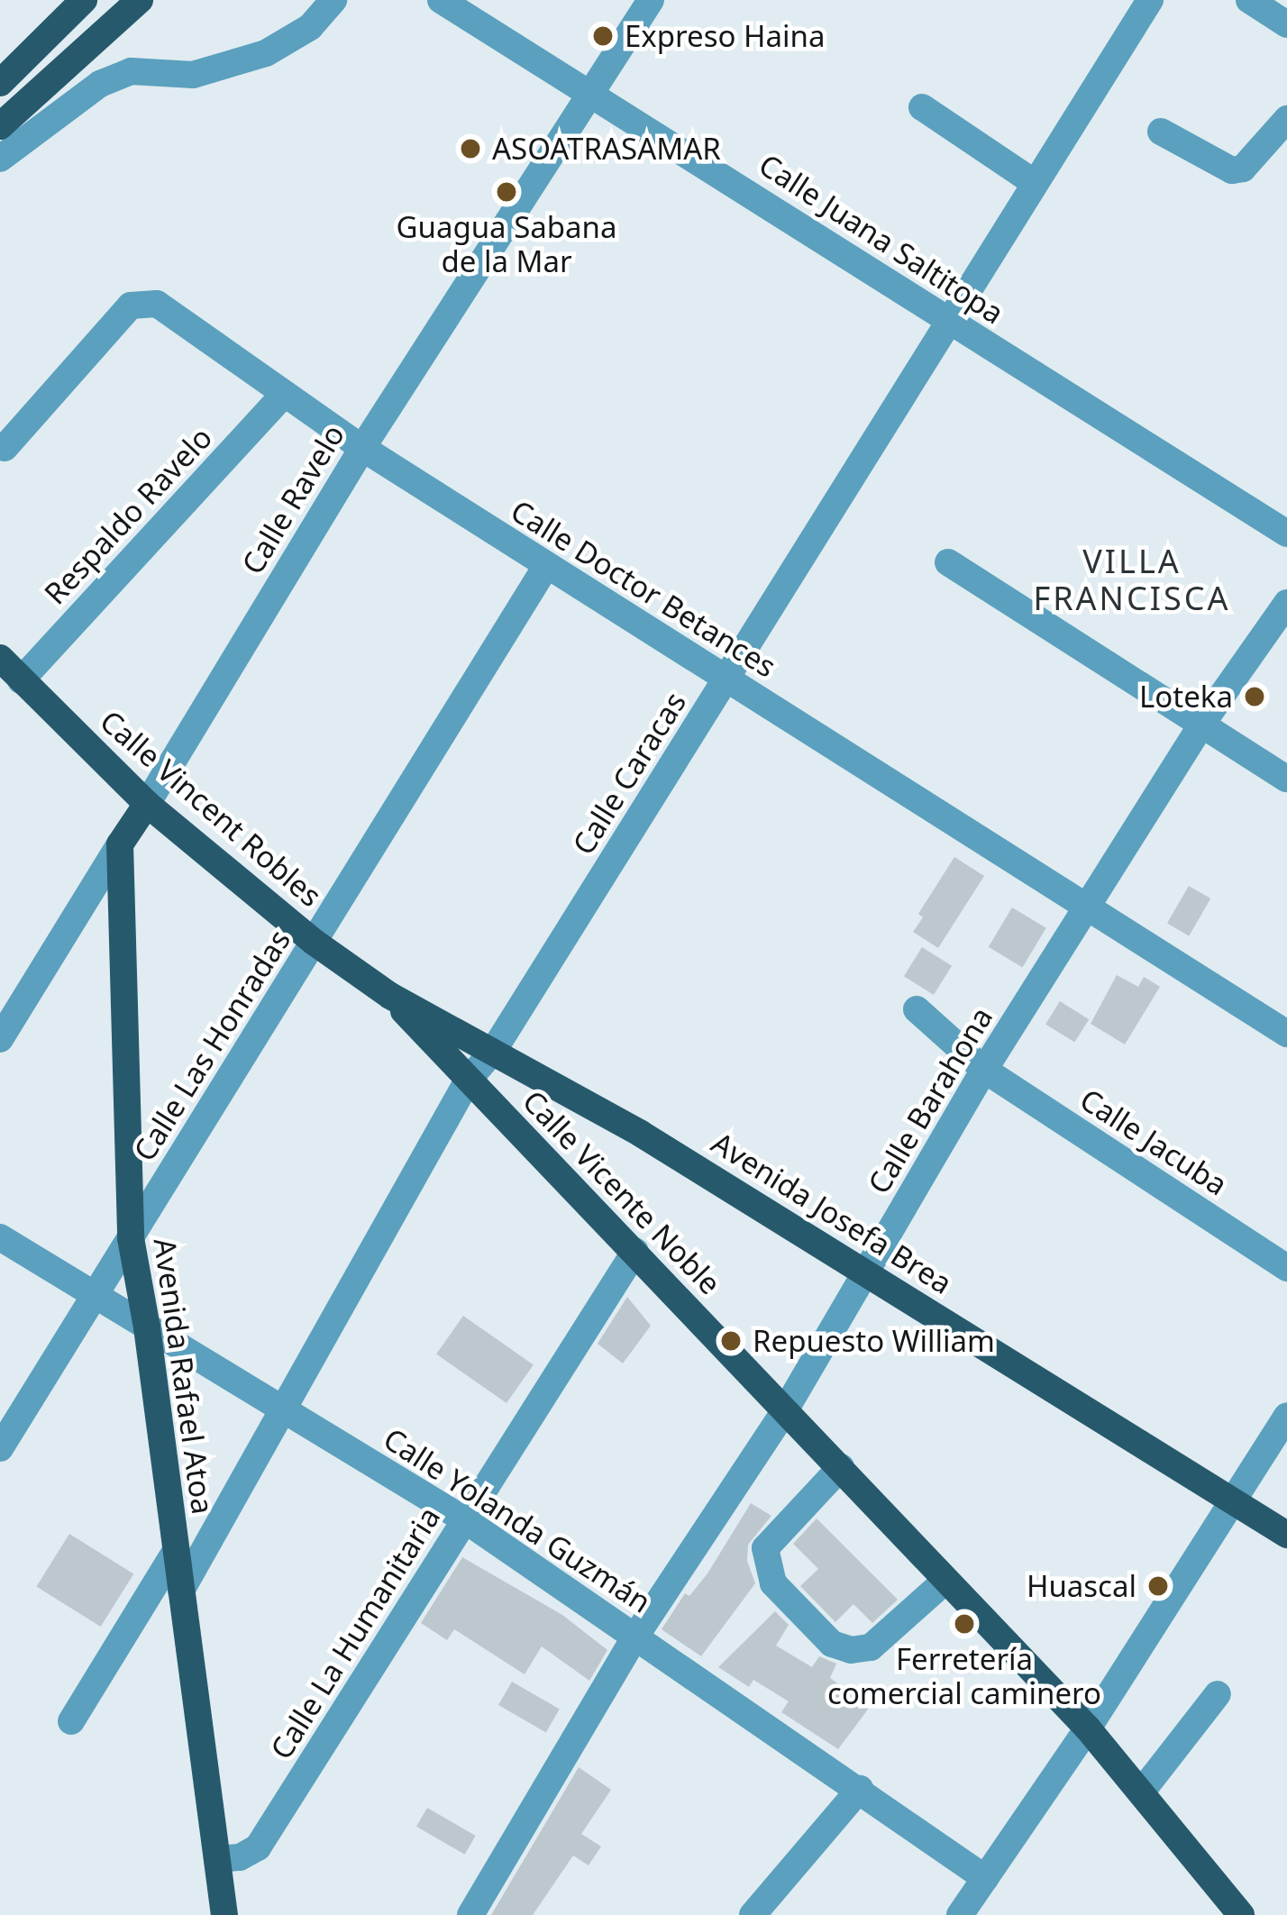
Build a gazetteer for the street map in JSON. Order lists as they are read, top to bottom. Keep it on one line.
{"streets":{"main road":["Calle Ravelo","Calle Vincent Robles","Calle Vicente Noble","Avenida Josefa Brea","Avenida Rafael Atoa"],"street":["Calle Juana Saltitopa","Respaldo Ravelo","Calle Doctor Betances","Calle Caracas","Calle Las Honradas","Calle Barahona","Calle Jacuba","Calle Yolanda Guzmán","Calle La Humanitaria"]},"crossings":[["Calle Juana Saltitopa","Calle Ravelo"],["Calle Juana Saltitopa","Calle Caracas"],["Calle Ravelo","Calle Doctor Betances"],["Calle Ravelo","Calle Vincent Robles"],["Calle Ravelo","Avenida Rafael Atoa"],["Respaldo Ravelo","Calle Doctor Betances"],["Respaldo Ravelo","Calle Vincent Robles"],["Calle Doctor Betances","Calle Caracas"],["Calle Doctor Betances","Calle Las Honradas"],["Calle Doctor Betances","Calle Barahona"],["Calle Caracas","Calle Vicente Noble"],["Calle Caracas","Avenida Josefa Brea"],["Calle Caracas","Avenida Rafael Atoa"],["Calle Caracas","Calle Yolanda Guzmán"],["Calle Vincent Robles","Calle Las Honradas"],["Calle Vincent Robles","Calle Vicente Noble"],["Calle Vincent Robles","Avenida Josefa Brea"],["Calle Las Honradas","Avenida Rafael Atoa"],["Calle Las Honradas","Calle Yolanda Guzmán"],["Calle Barahona","Calle Jacuba"],["Calle Barahona","Calle Vicente Noble"],["Calle Barahona","Avenida Josefa Brea"],["Calle Barahona","Calle Yolanda Guzmán"],["Calle Vicente Noble","Avenida Josefa Brea"],["Calle Vicente Noble","Calle La Humanitaria"],["Avenida Rafael Atoa","Calle Yolanda Guzmán"],["Avenida Rafael Atoa","Calle La Humanitaria"],["Calle Yolanda Guzmán","Calle La Humanitaria"]],"districts":["VILLA FRANCISCA"],"places":["Expreso Haina","ASOATRASAMAR","Guagua Sabana de la Mar","Loteka","Repuesto William","Huascal","Ferretería comercial caminero"]}
